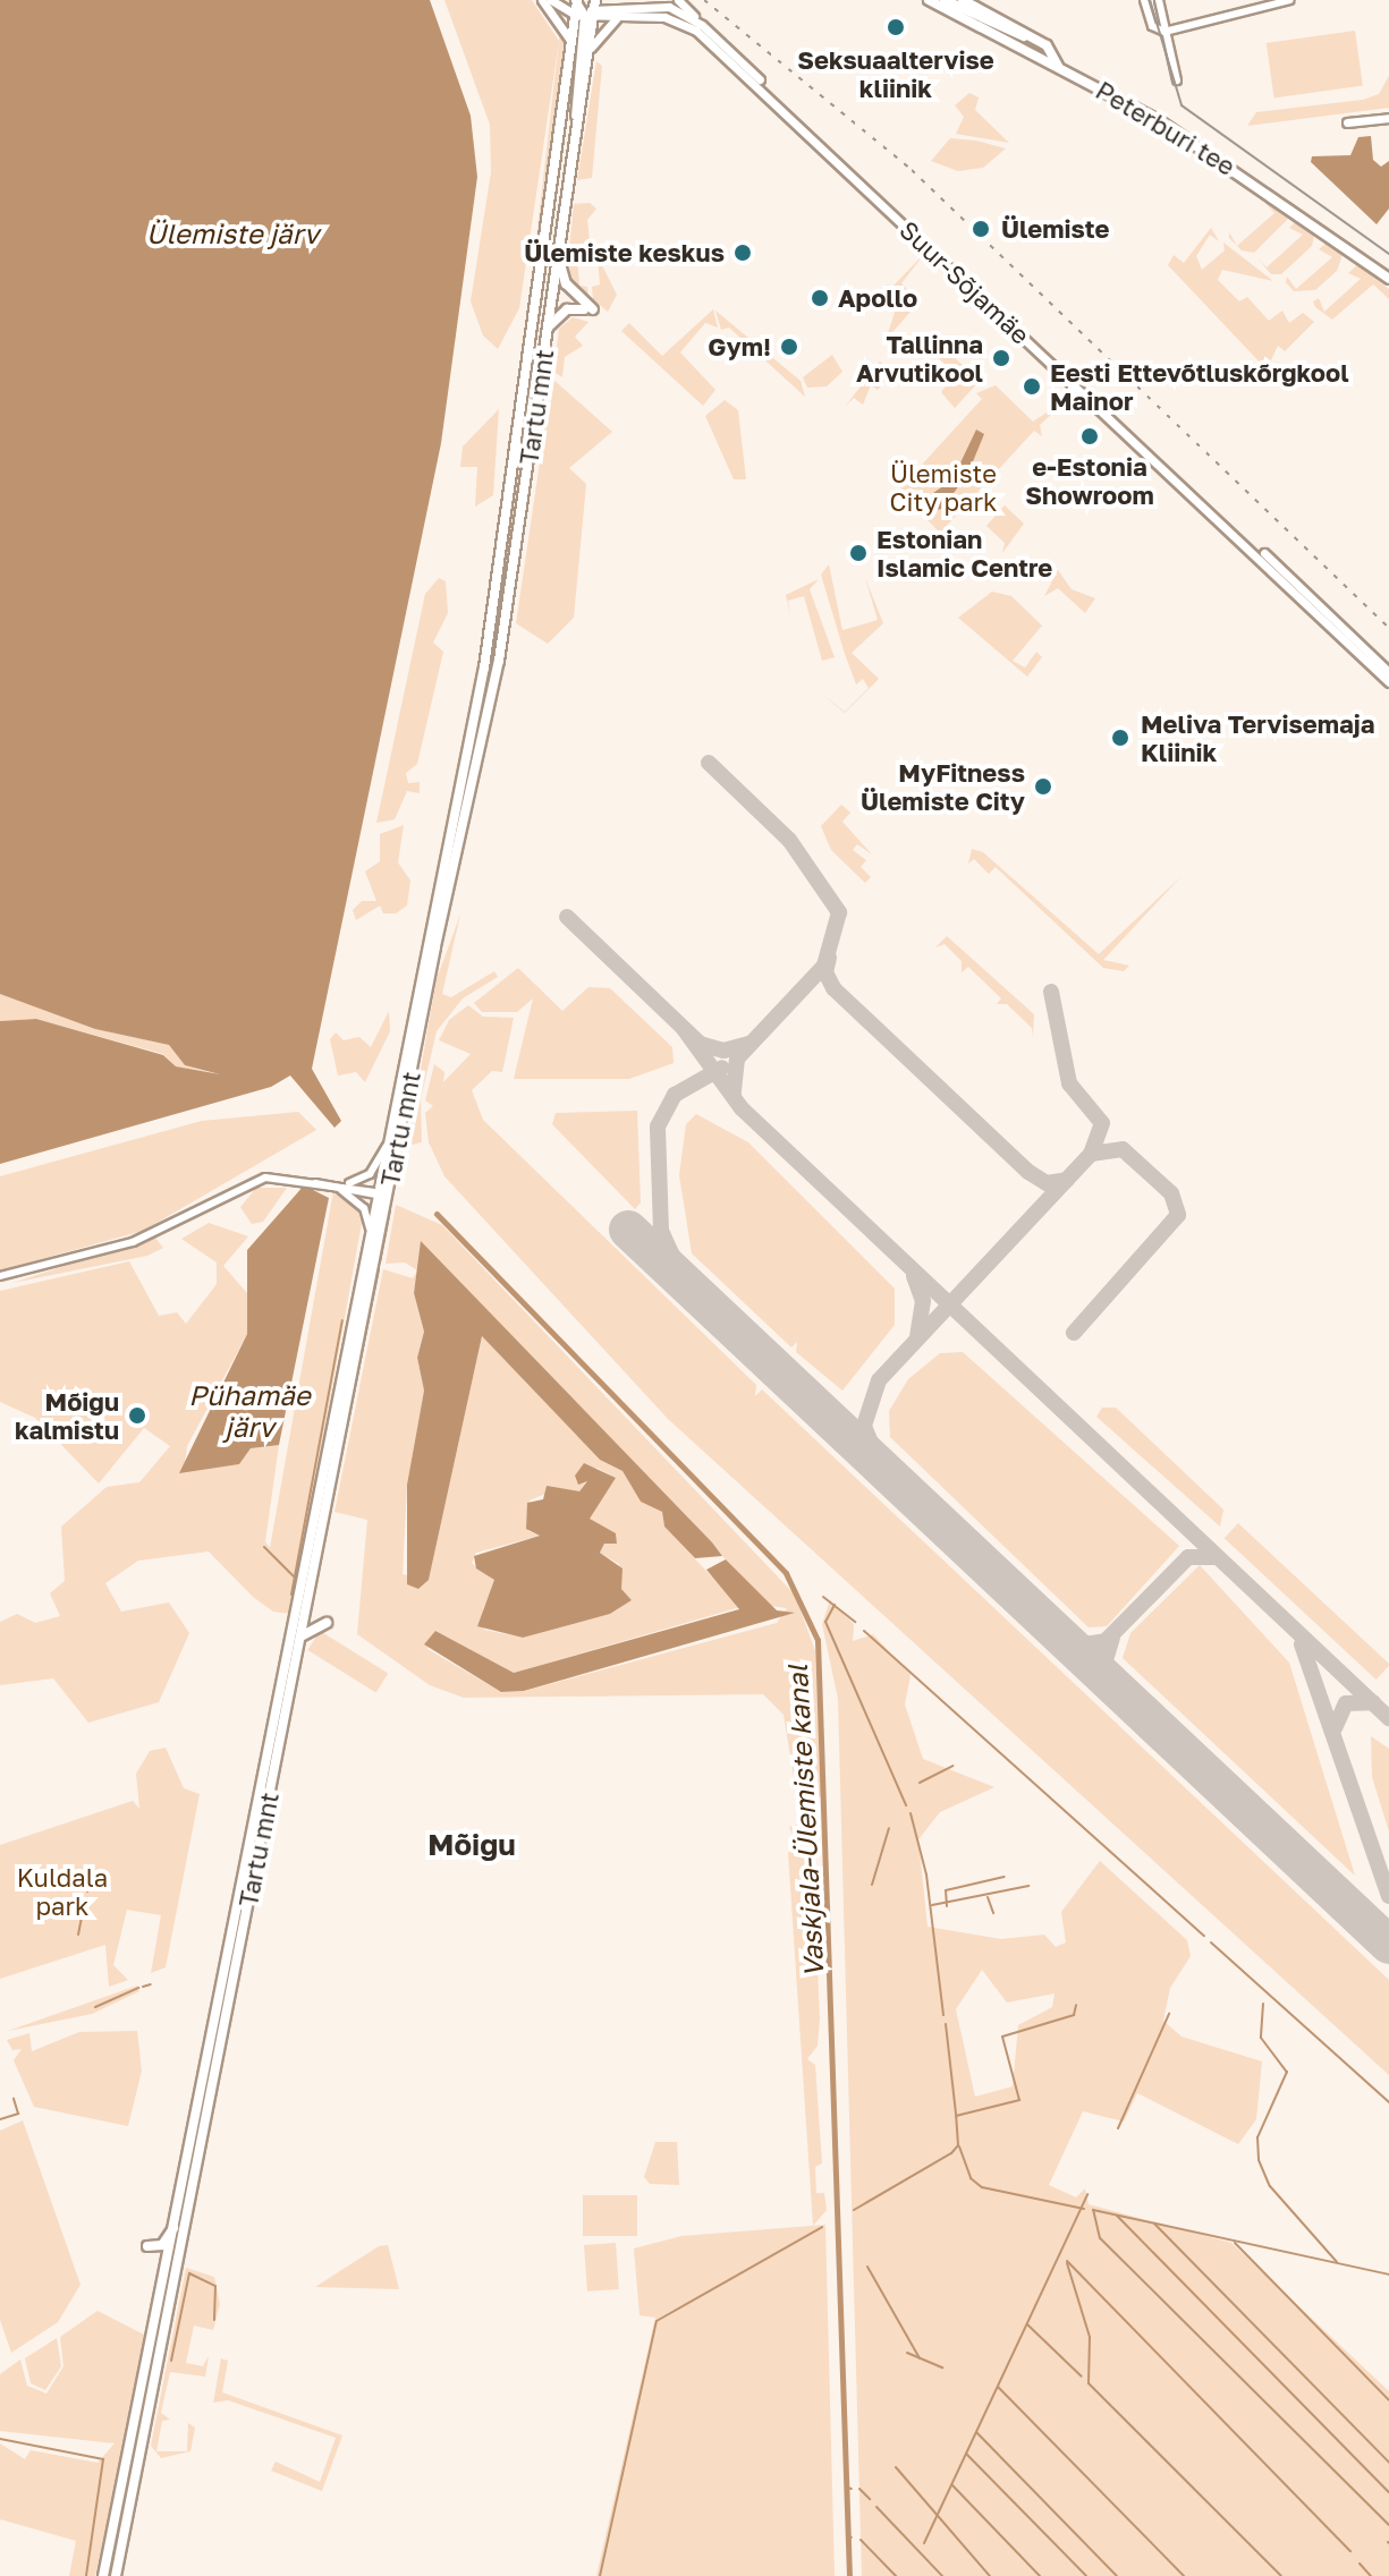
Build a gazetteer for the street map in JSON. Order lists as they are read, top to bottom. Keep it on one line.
{"streets":{"highway":["Peterburi tee","Tartu mnt"],"main road":["Suur-Sõjamäe"]},"crossings":[["Suur-Sõjamäe","Tartu mnt"]],"districts":["Mõigu"],"water":["Ülemiste järv","Pühamäe järv","Vaskjala-Ülemiste kanal"],"parks":["Ülemiste City park","Kuldala park"],"places":["Seksuaaltervise kliinik","Ülemiste","Ülemiste keskus","Apollo","Gym!","Tallinna Arvutikool","Eesti Ettevõtluskõrgkool Mainor","e-Estonia Showroom","Estonian Islamic Centre","Meliva Tervisemaja Kliinik","MyFitness Ülemiste City","Mõigu kalmistu"]}
